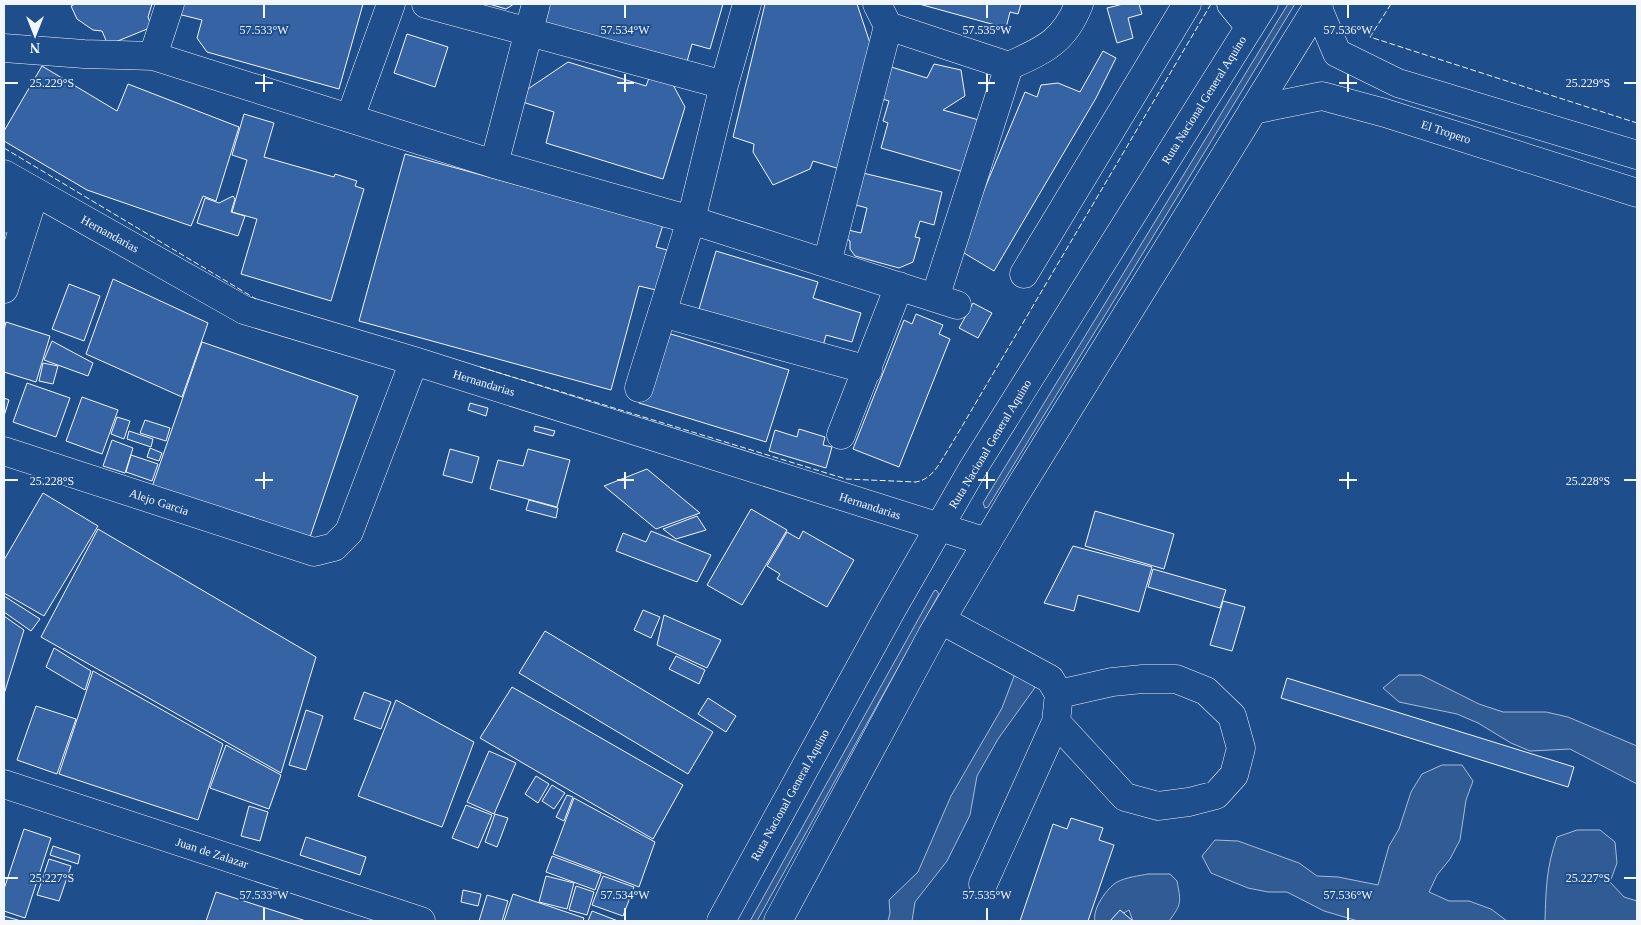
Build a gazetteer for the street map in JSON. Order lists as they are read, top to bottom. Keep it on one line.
{"streets":{"main road":["Ruta Nacional General Aquino","El Tropero","Hernandarias","Alejo Garcia","Juan de Zalazar"]},"crossings":[["Ruta Nacional General Aquino","Hernandarias"],["Hernandarias","Alejo Garcia"]],"north":"bottom","coordinates":["57.533°W","57.534°W","57.535°W","57.536°W","25.229°S","25.228°S","25.227°S"]}
